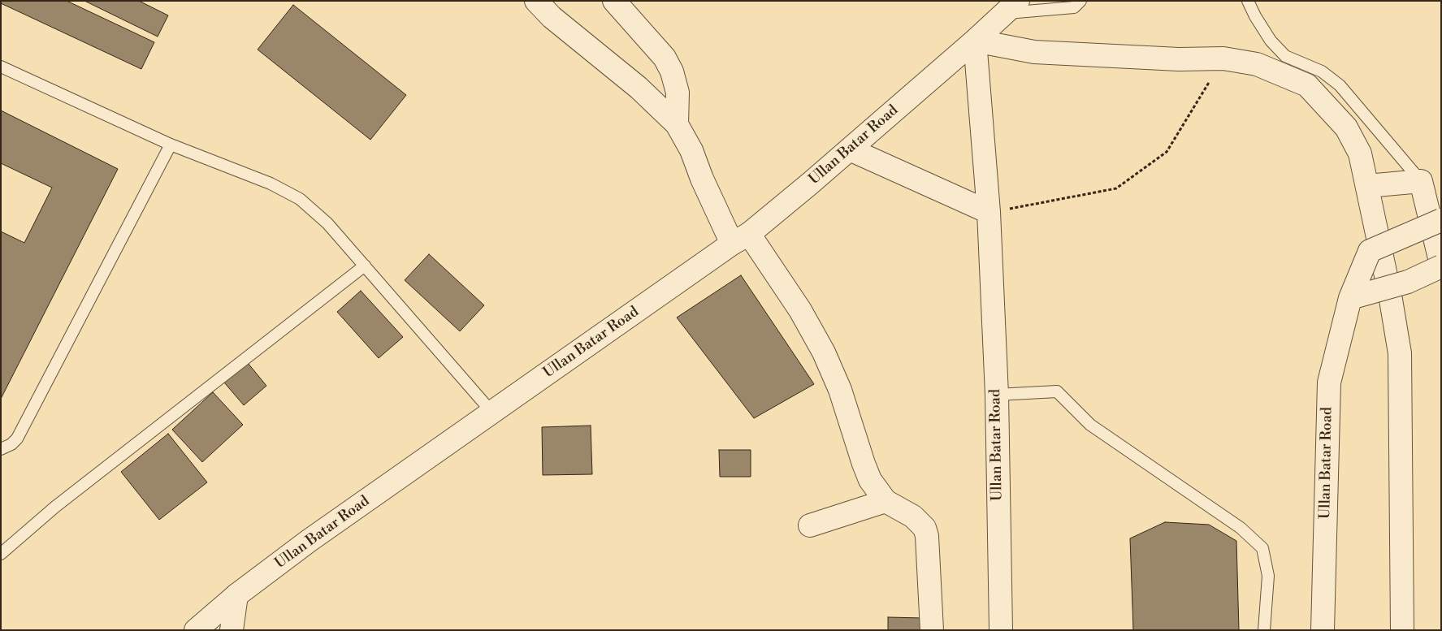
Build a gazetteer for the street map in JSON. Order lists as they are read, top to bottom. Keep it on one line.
{"streets":{"street":["Ullan Batar Road"]}}
